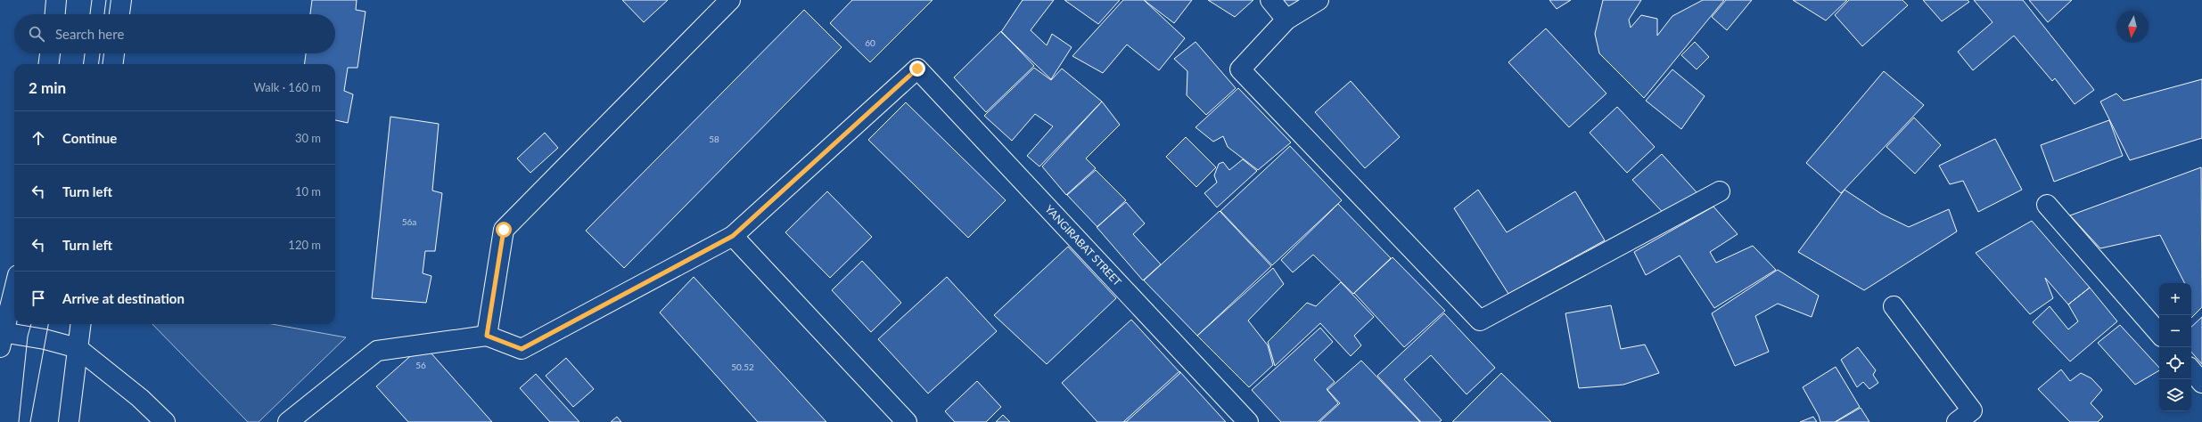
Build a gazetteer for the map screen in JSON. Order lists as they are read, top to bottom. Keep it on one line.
{"house_numbers":["60","58","56а","56","50.52"],"north":"bottom","page":{"search":"Search here","heading":["2 min","Walk · 160 m"],"list":[["Continue","30 m"],["Turn left","10 m"],["Turn left","120 m"],"Arrive at destination"],"map_buttons":["+","−"]}}
